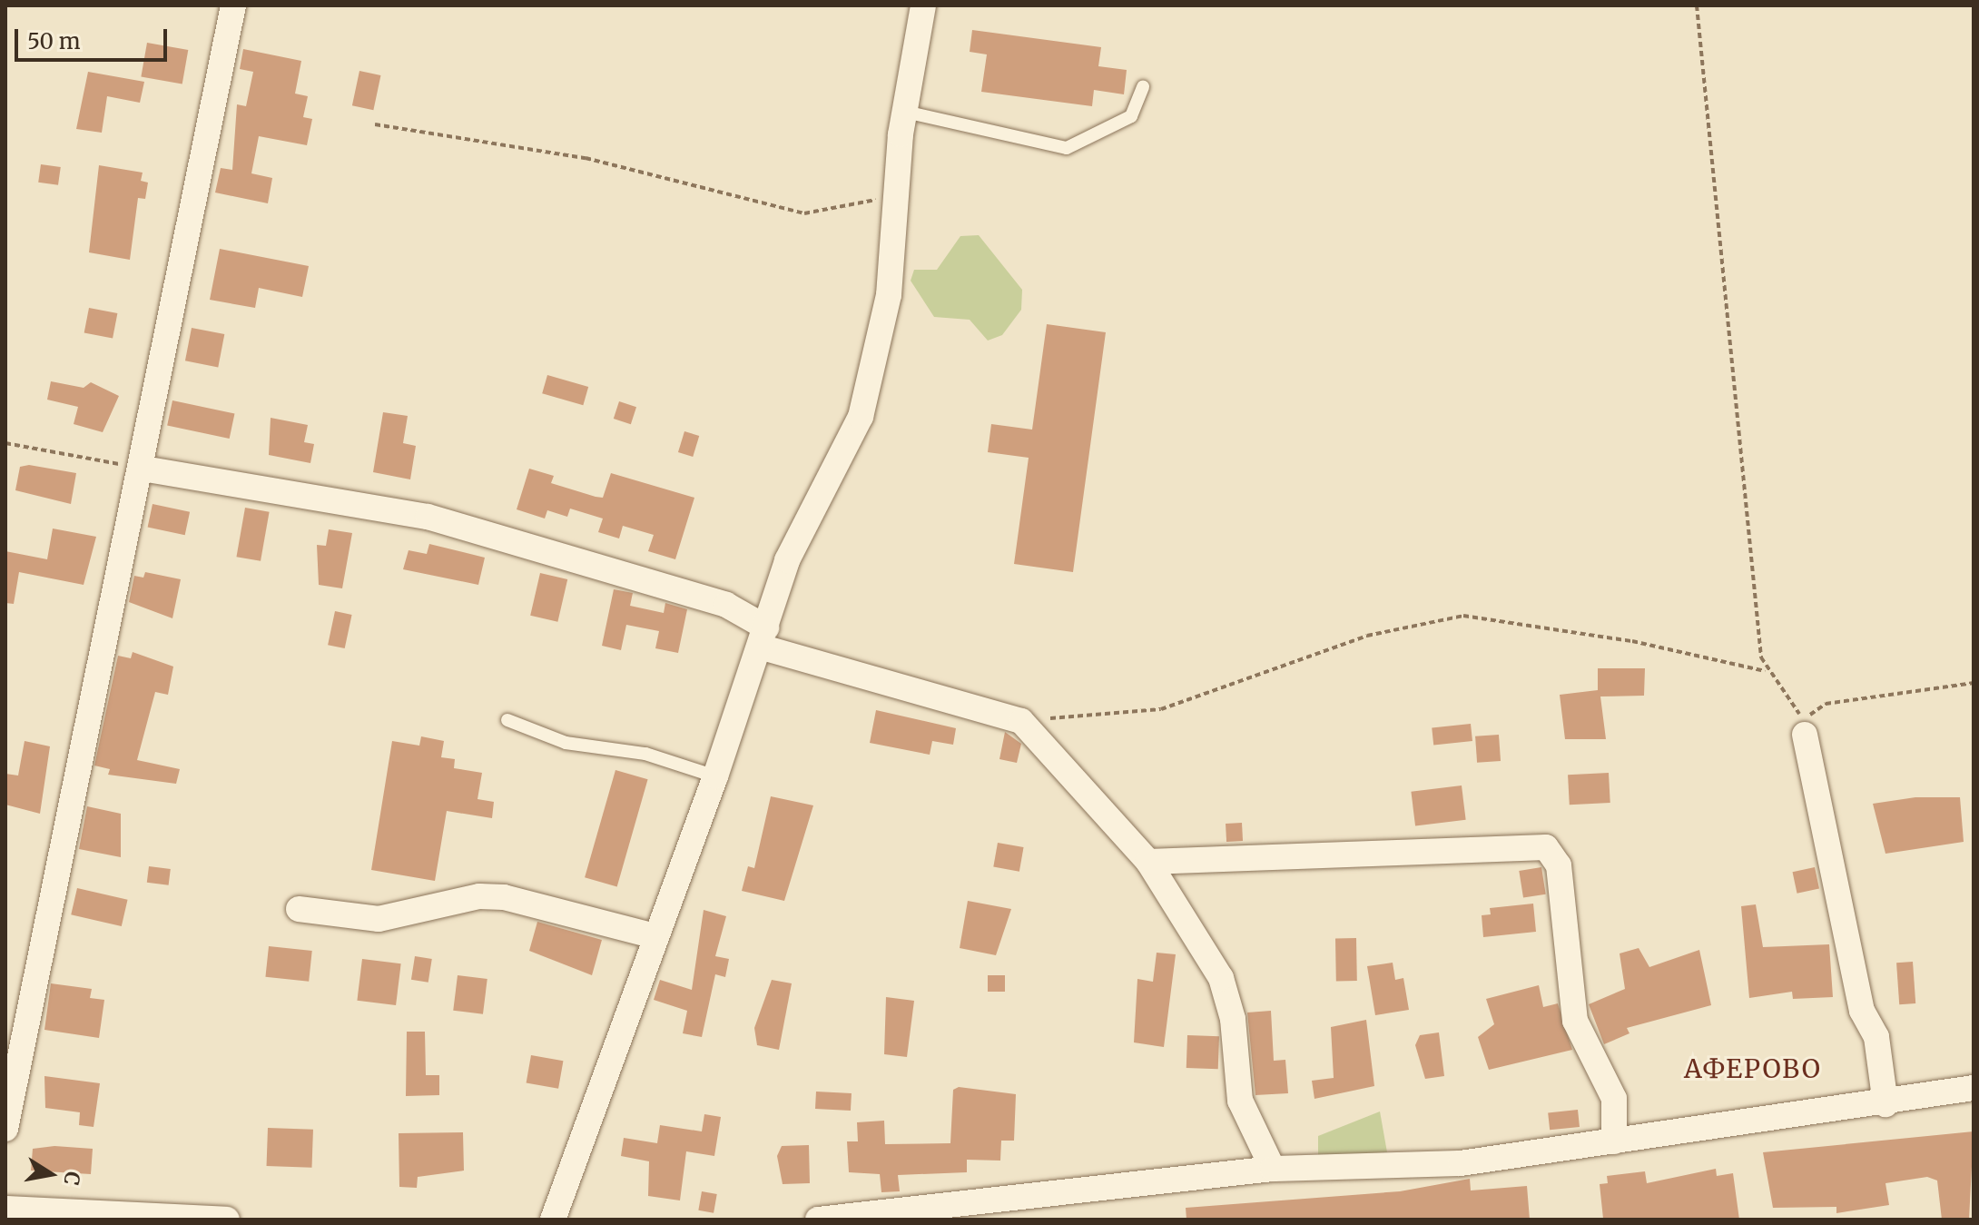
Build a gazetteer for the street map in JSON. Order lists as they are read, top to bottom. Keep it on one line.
{"districts":["АФЕРОВО"],"scale_bar":"50 m","north":"right"}
